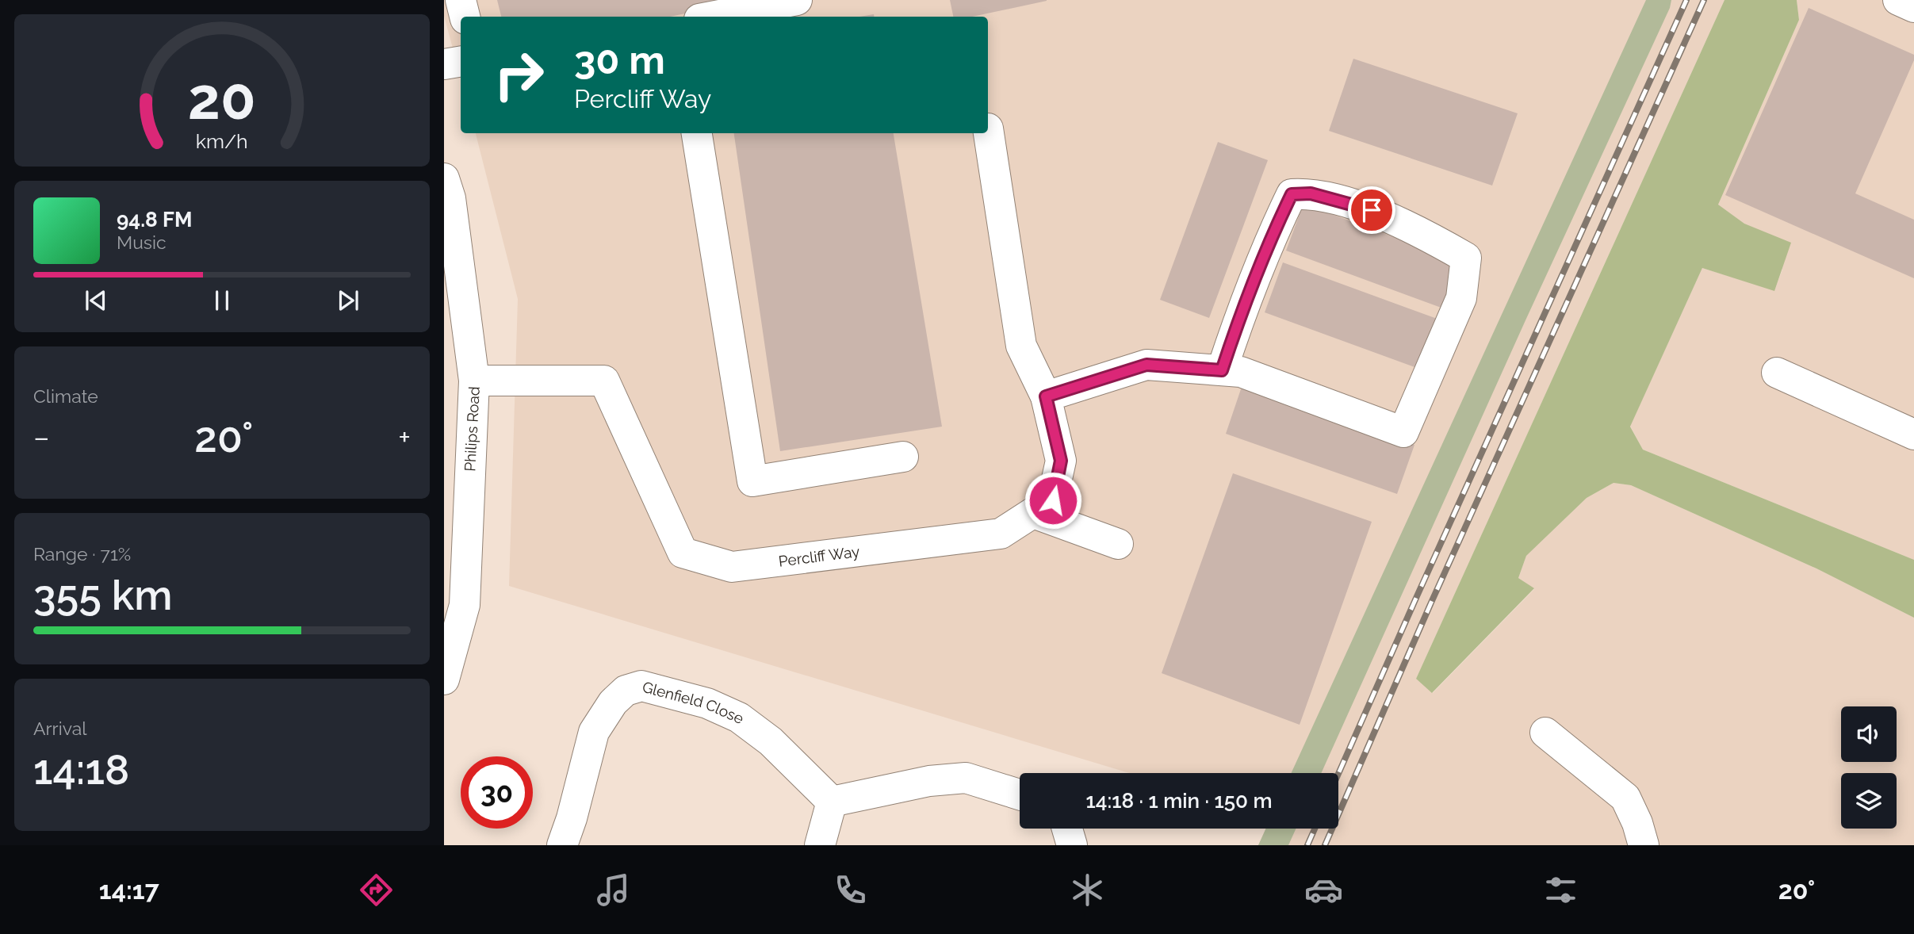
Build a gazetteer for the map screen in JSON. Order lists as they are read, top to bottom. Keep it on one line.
{"streets":{"street":["Philips Road","Percliff Way","Glenfield Close"]},"crossings":[["Philips Road","Percliff Way"]],"page":{"turn":["30 m","Percliff Way"],"song":["94.8 FM","Music"],"tile":["Climate",["Range · 71%","355 km"],["Arrival","14:18"]],"heat":["−","20°","+"],"limit":"30","trip":"14:18 · 1 min · 150 m","tabs":["14:17","20°"],"gauge":["20","km/h"]}}
